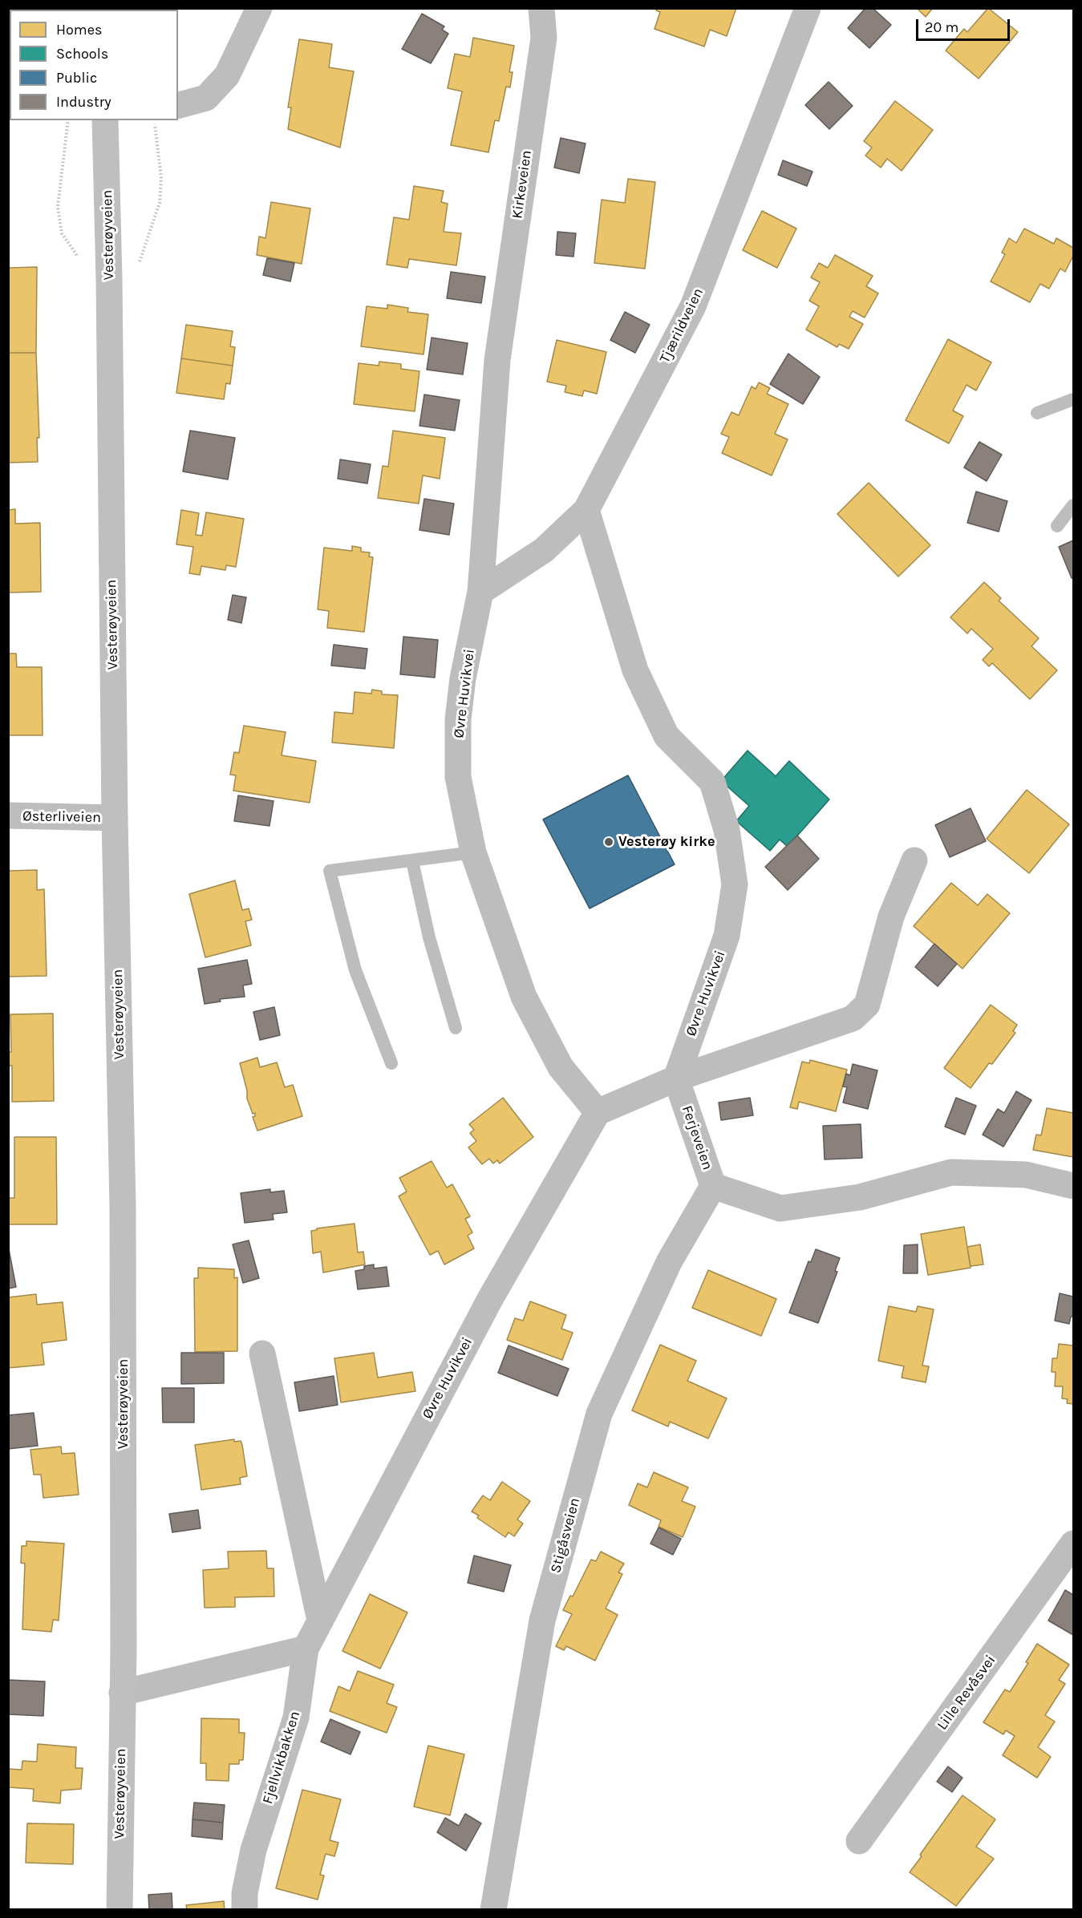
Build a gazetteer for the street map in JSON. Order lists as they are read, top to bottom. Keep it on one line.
{"streets":{"main road":["Vesterøyveien"],"street":["Kirkeveien","Tjærildveien","Øvre Huvikvei","Østerliveien","Ferjeveien","Stigåsveien","Lille Revåsvei","Fjellvikbakken"]},"crossings":[["Kirkeveien","Øvre Huvikvei"],["Vesterøyveien","Østerliveien"],["Tjærildveien","Øvre Huvikvei"],["Øvre Huvikvei","Ferjeveien"],["Øvre Huvikvei","Fjellvikbakken"],["Ferjeveien","Stigåsveien"]],"places":["Vesterøy kirke"],"legend":["Homes","Schools","Public","Industry"],"scale_bar":"20 m"}
